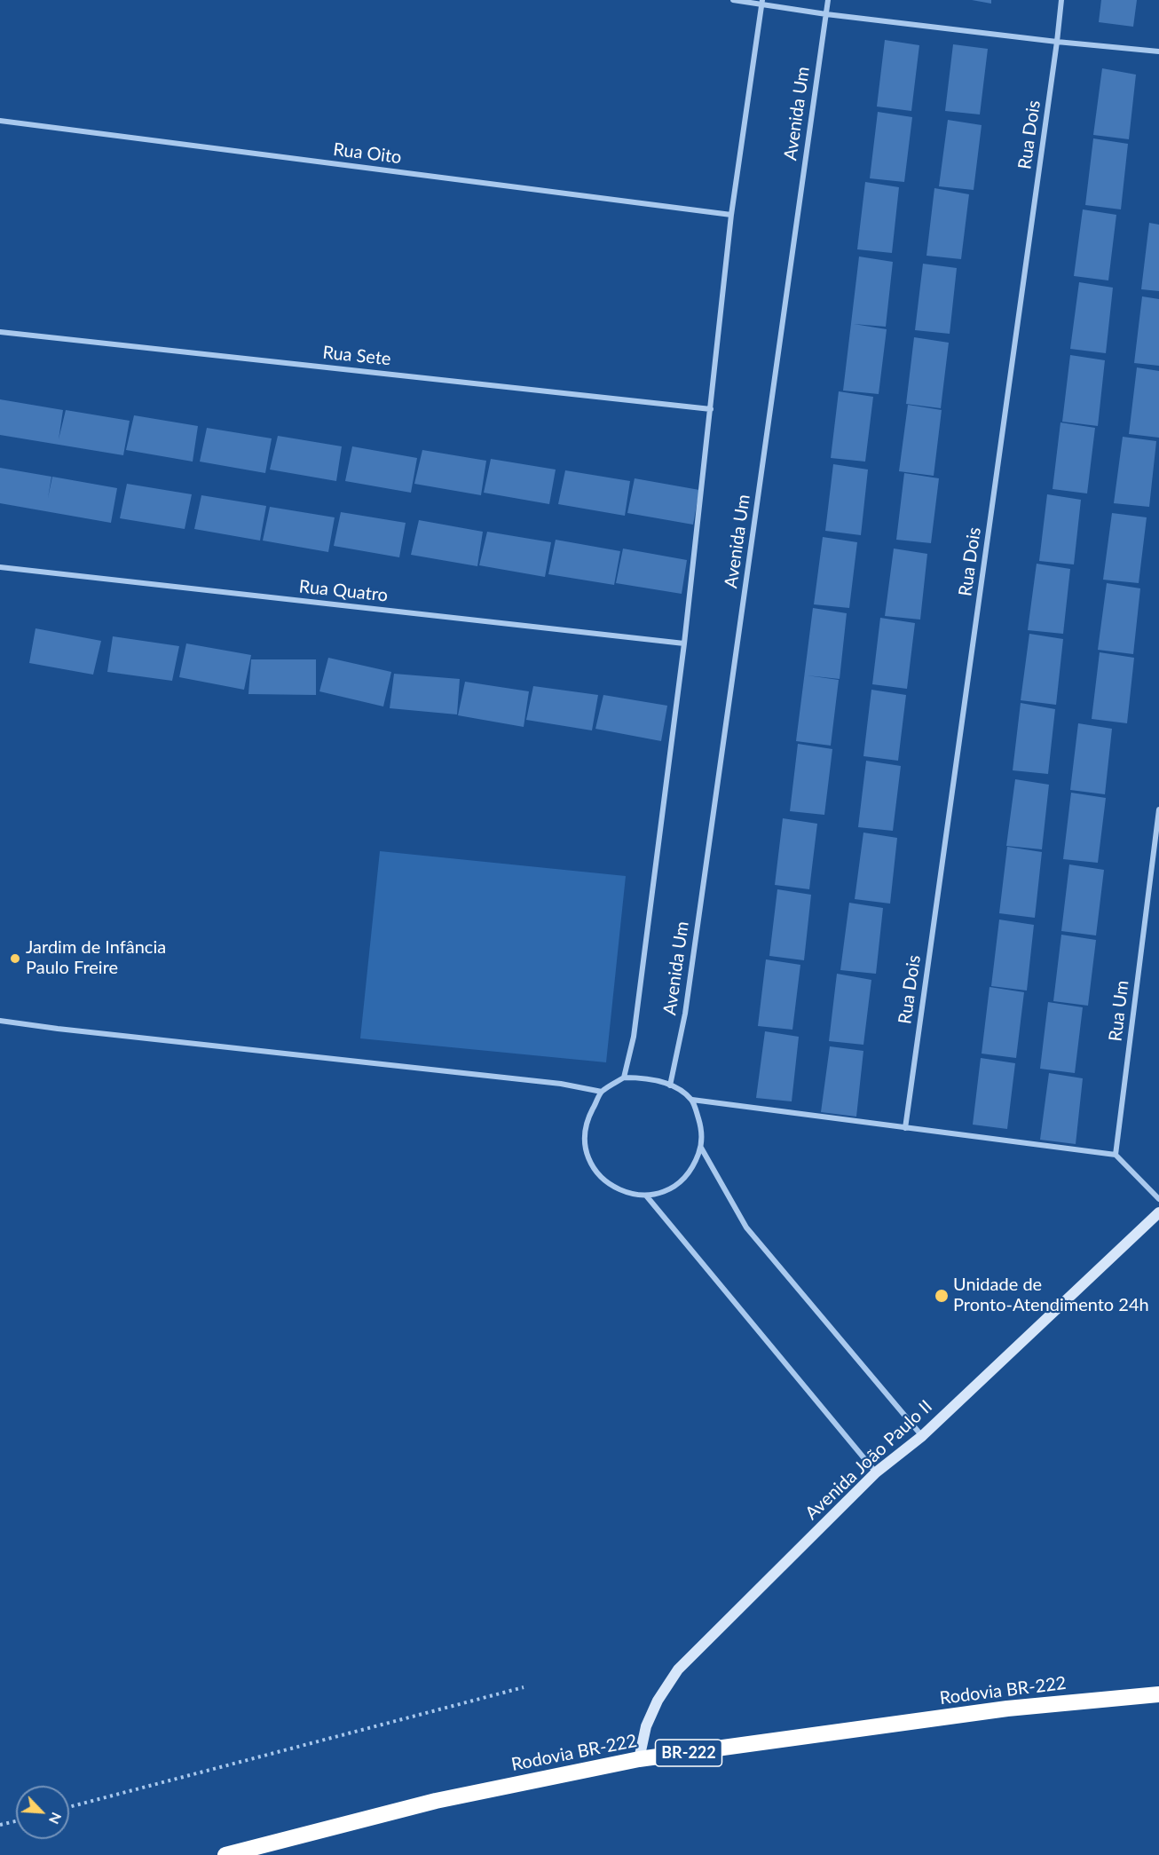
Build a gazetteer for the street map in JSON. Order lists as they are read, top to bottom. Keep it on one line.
{"streets":{"highway":["Rodovia BR-222","BR-222"],"street":["Avenida Um","Rua Dois","Rua Oito","Rua Sete","Rua Quatro","Rua Um","Avenida João Paulo II"]},"crossings":[["Avenida Um","Rua Oito"],["Avenida Um","Rua Sete"],["Avenida Um","Rua Quatro"],["Avenida João Paulo II","Rodovia BR-222"]],"places":["Jardim de Infância Paulo Freire","Unidade de Pronto-Atendimento 24h"],"north":"bottom right"}
